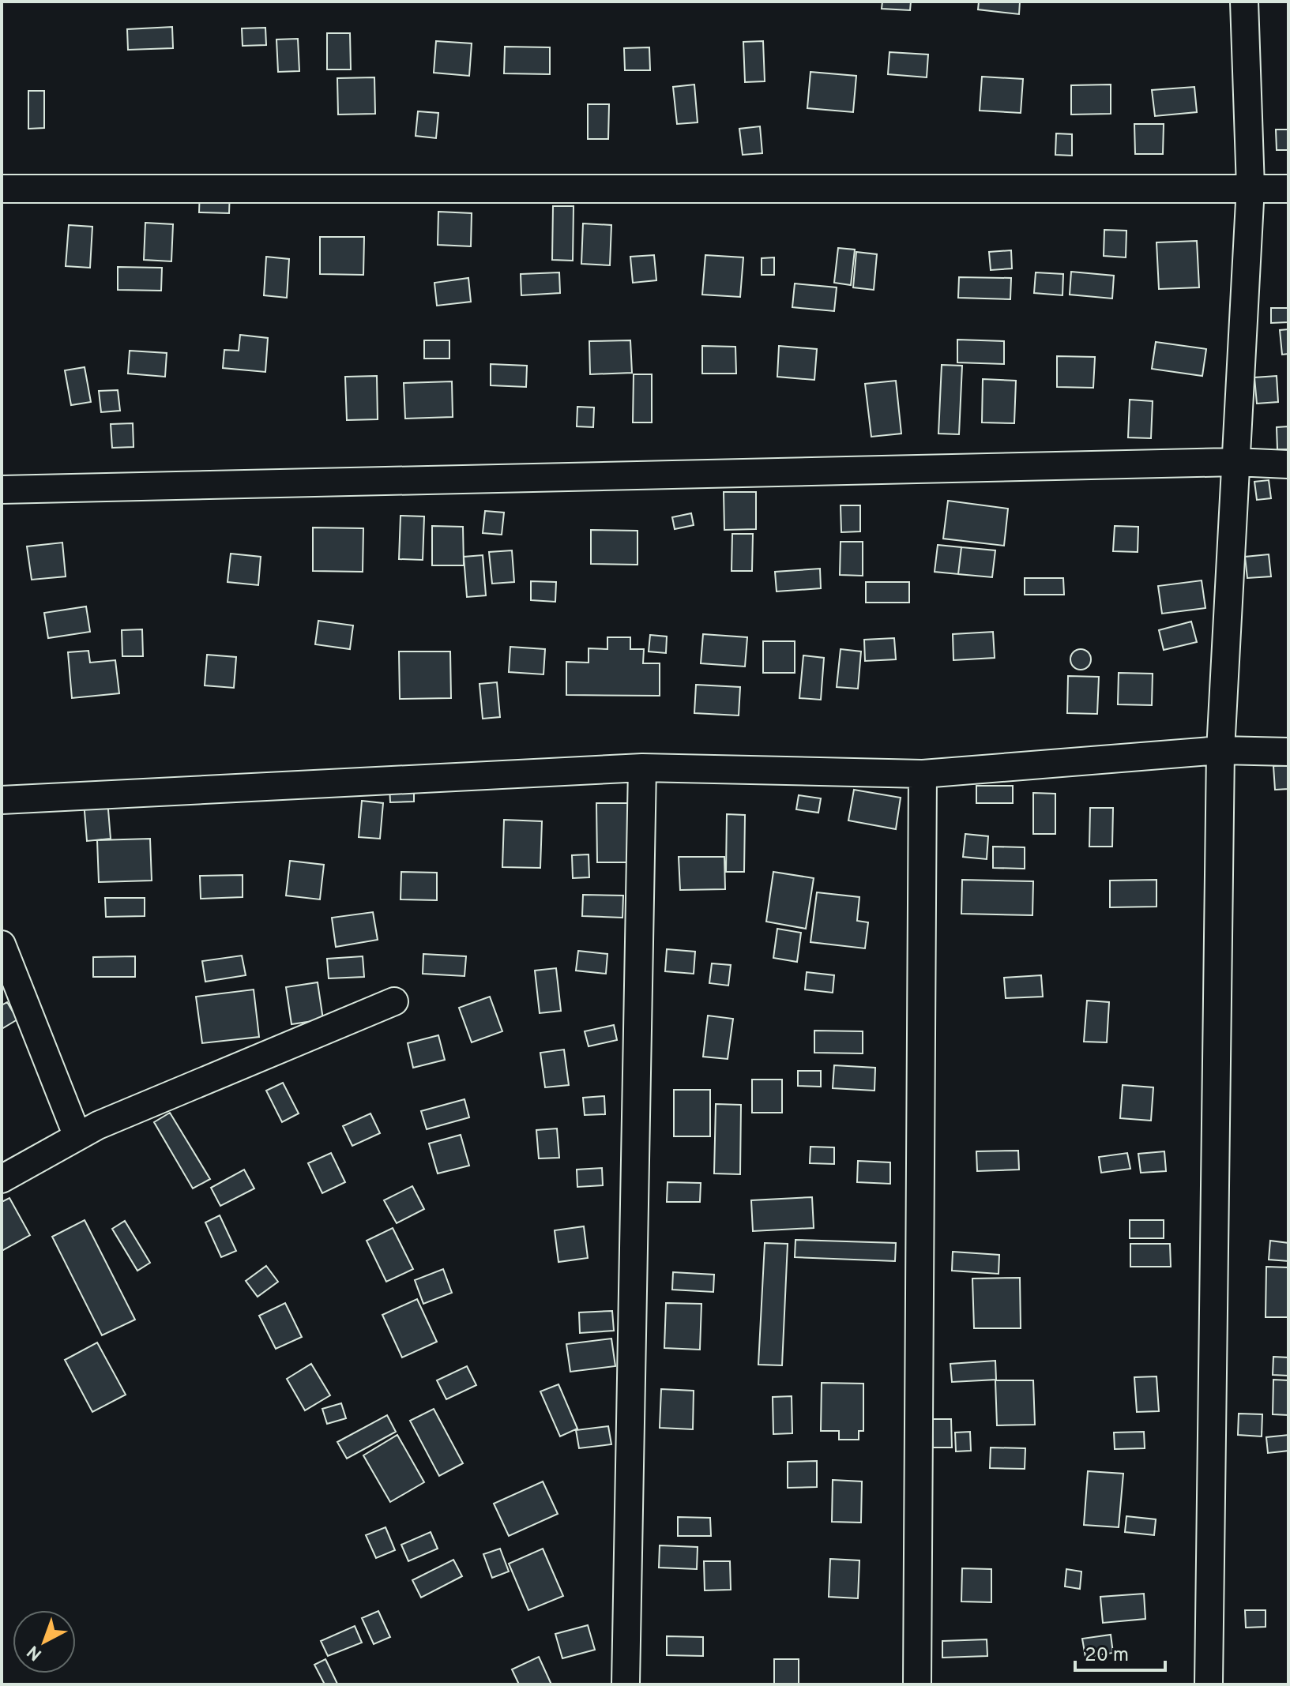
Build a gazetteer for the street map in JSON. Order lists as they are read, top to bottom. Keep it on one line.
{"scale_bar":"20 m","north":"bottom left"}
